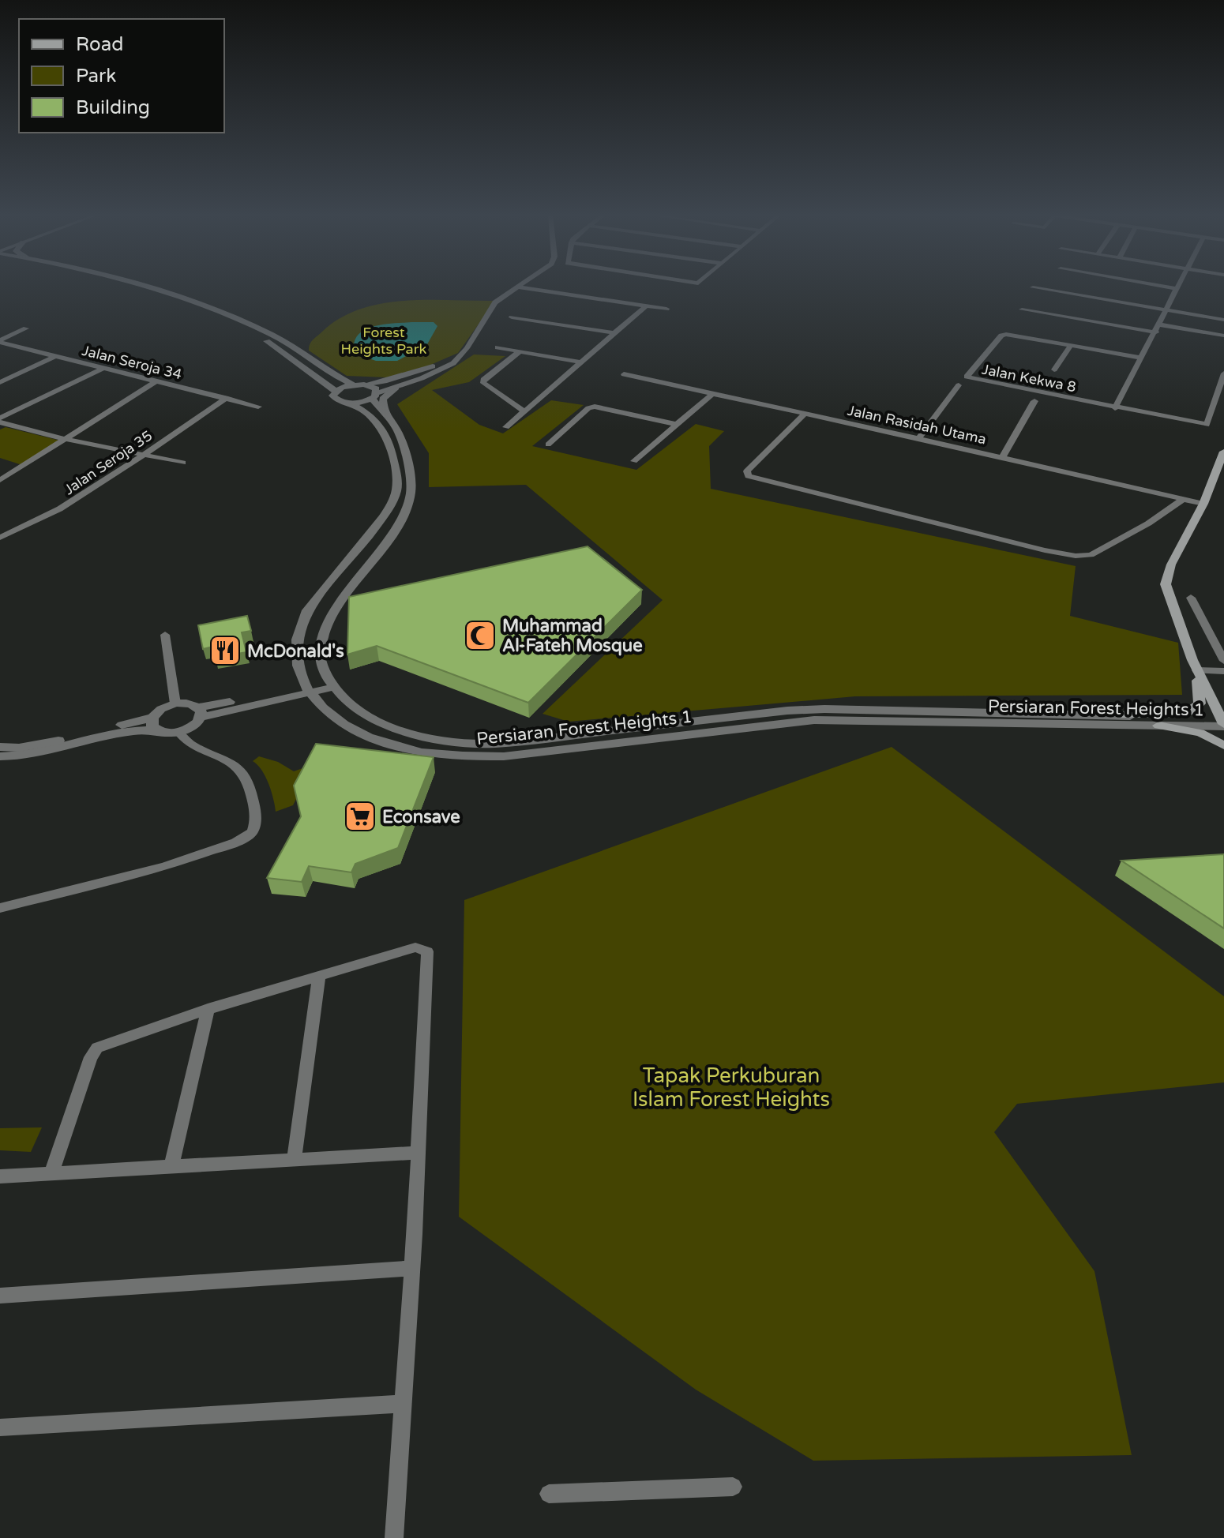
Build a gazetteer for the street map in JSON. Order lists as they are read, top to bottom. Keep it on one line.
{"streets":{"street":["Jalan Seroja 34","Jalan Kekwa 8","Jalan Rasidah Utama","Jalan Seroja 35","Persiaran Forest Heights 1"]},"crossings":[["Jalan Seroja 34","Jalan Seroja 35"]],"parks":["Forest Heights Park","Tapak Perkuburan Islam Forest Heights"],"places":{"mosque":["Muhammad Al-Fateh Mosque"],"restaurant":["McDonald's"],"supermarket":["Econsave"]},"legend":["Road","Park","Building"]}
